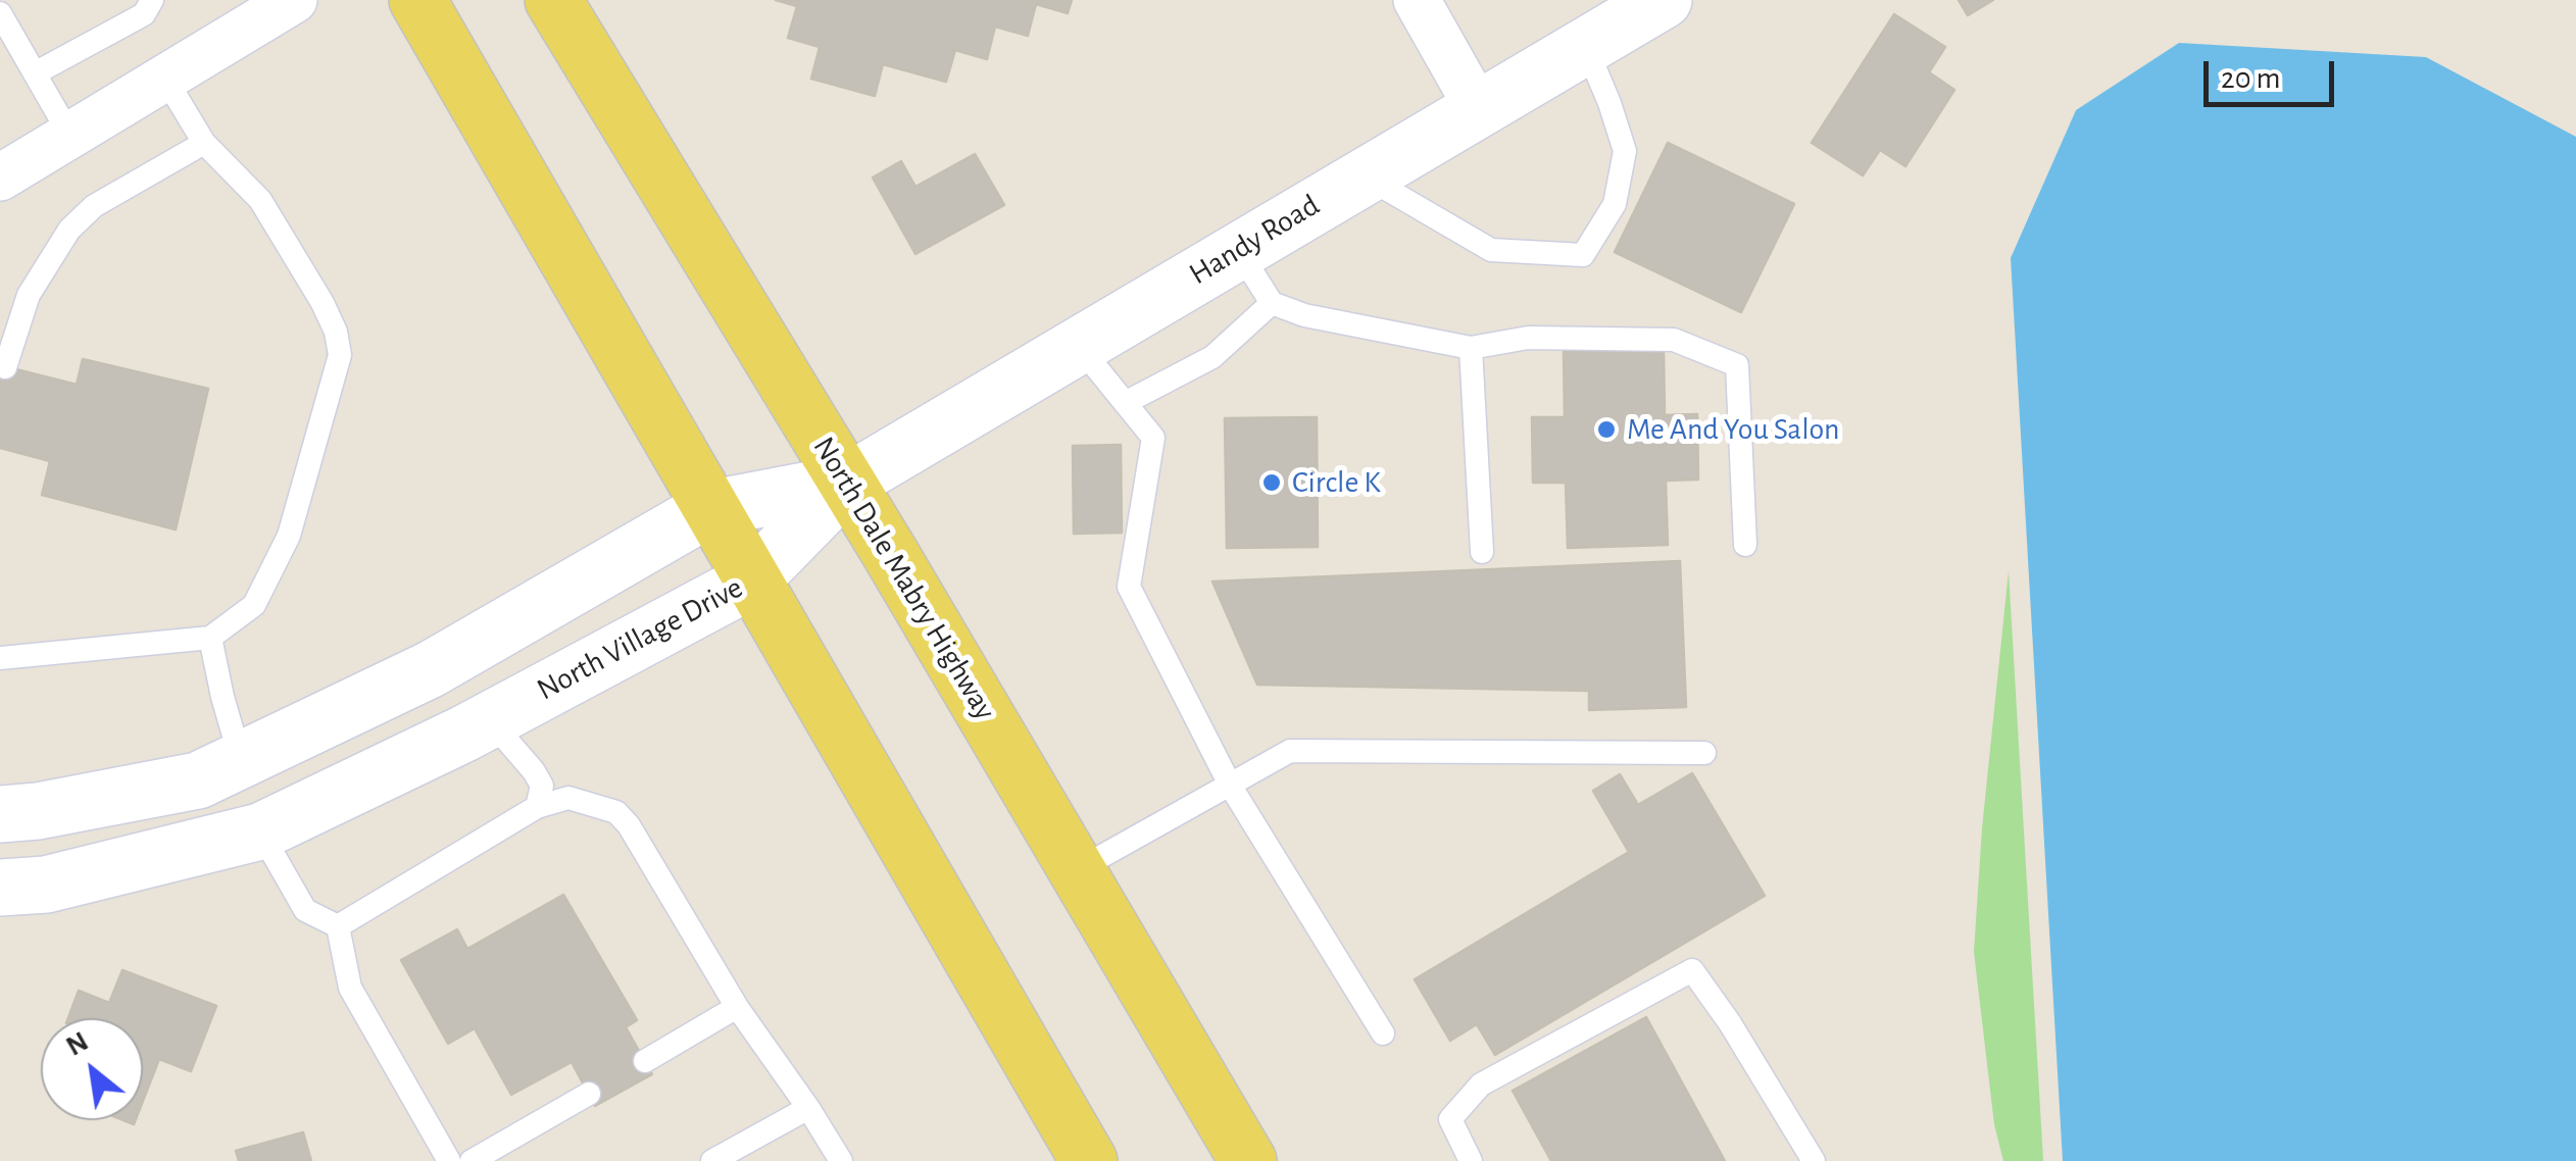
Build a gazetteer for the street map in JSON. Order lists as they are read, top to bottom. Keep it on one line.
{"streets":{"main road":["North Dale Mabry Highway"],"street":["Handy Road","North Village Drive"]},"crossings":[["Handy Road","North Dale Mabry Highway"],["Handy Road","North Village Drive"],["North Dale Mabry Highway","North Village Drive"]],"places":["Me And You Salon","Circle K"],"scale_bar":"20 m","north":"top left"}
